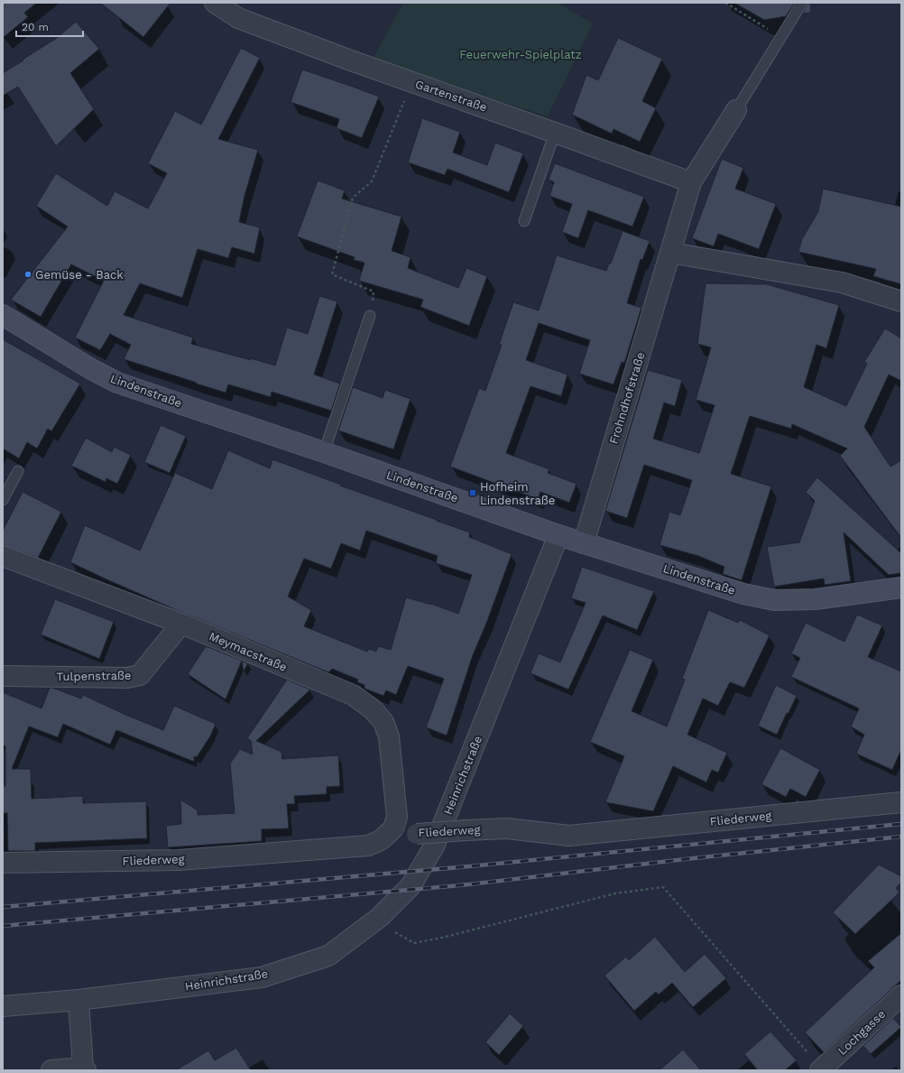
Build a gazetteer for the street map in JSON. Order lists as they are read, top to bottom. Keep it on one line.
{"streets":{"main road":["Lindenstraße"],"street":["Gartenstraße","Frohndhofstraße","Meymacstraße","Tulpenstraße","Heinrichstraße","Fliederweg","Lochgasse"]},"crossings":[["Gartenstraße","Frohndhofstraße"],["Lindenstraße","Frohndhofstraße"],["Lindenstraße","Heinrichstraße"],["Meymacstraße","Tulpenstraße"],["Meymacstraße","Fliederweg"]],"parks":["Feuerwehr-Spielplatz"],"places":{"other":["Gemüse - Back"],"transit":["Hofheim Lindenstraße"]},"scale_bar":"20 m"}
